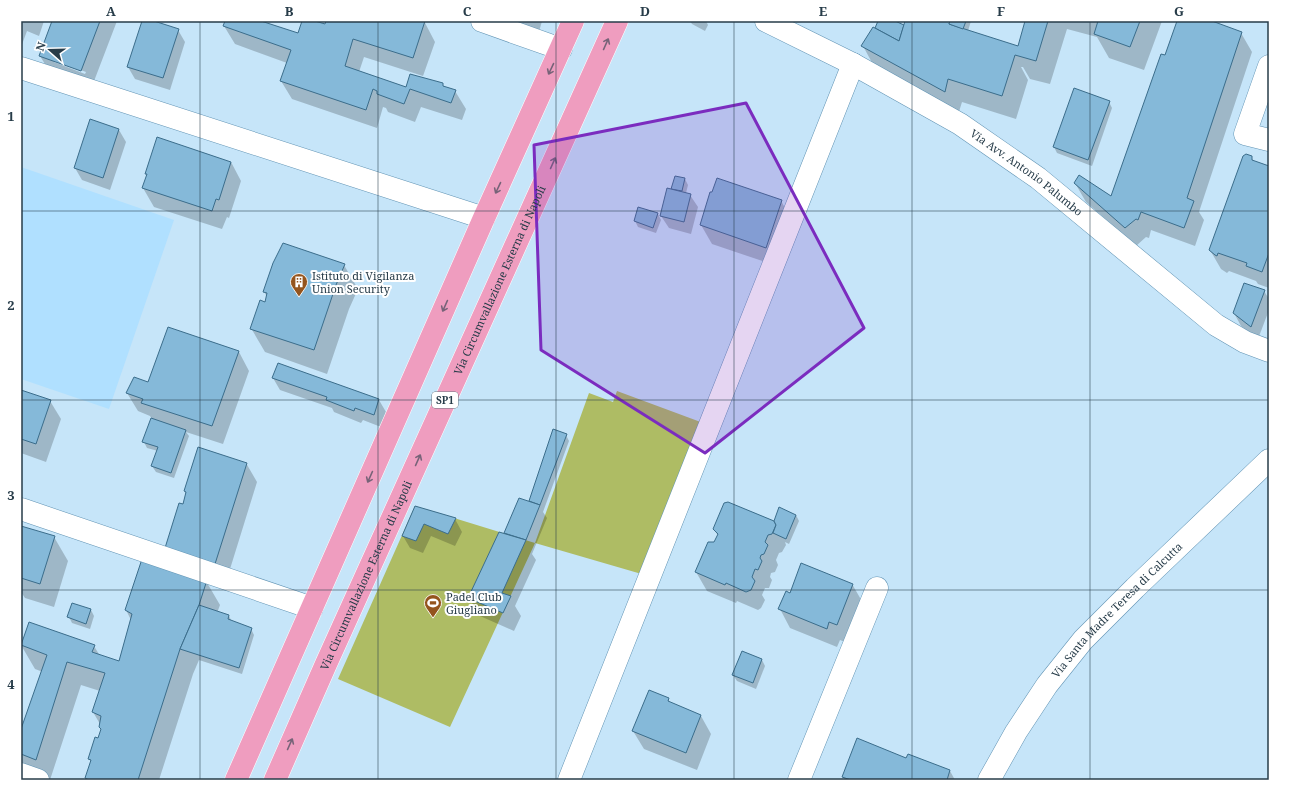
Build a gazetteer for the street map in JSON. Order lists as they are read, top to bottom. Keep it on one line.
{"streets":{"main road":["Via Circumvallazione Esterna di Napoli","SP1"],"street":["Via Avv. Antonio Palumbo","Via Santa Madre Teresa di Calcutta"]},"places":{"building":["Istituto di Vigilanza Union Security"],"sports":["Padel Club Giugliano"]},"north":"left","grid":{"columns":["A","B","C","D","E","F","G"],"rows":["1","2","3","4"]}}
